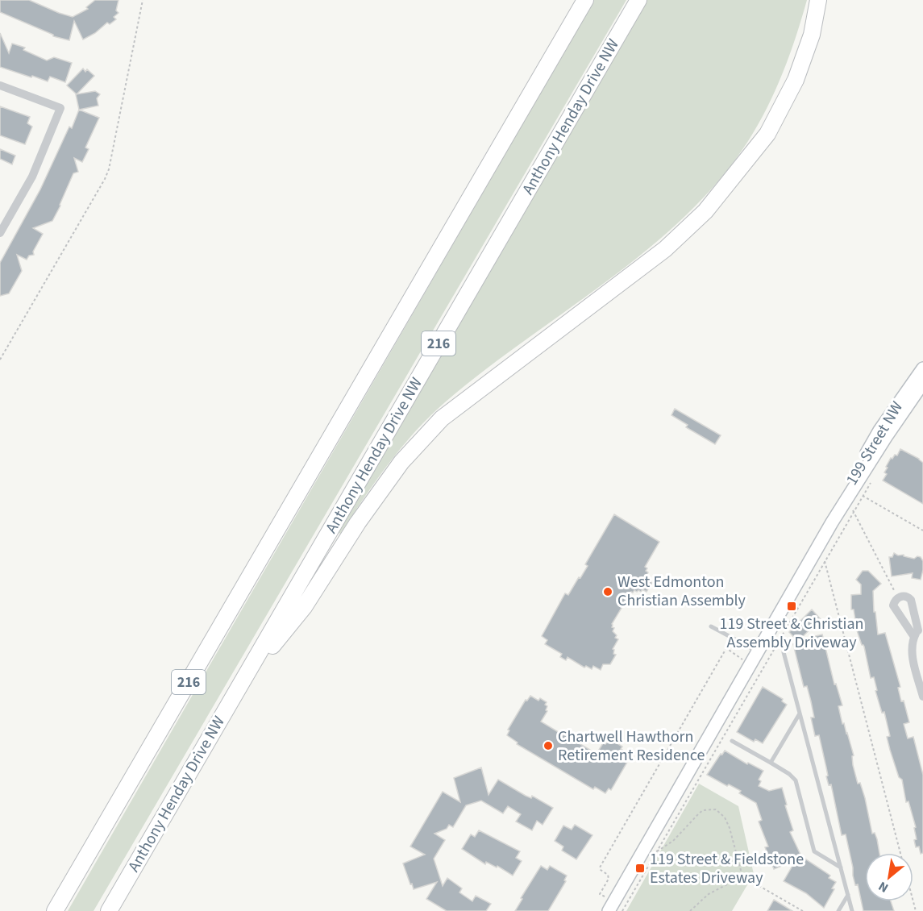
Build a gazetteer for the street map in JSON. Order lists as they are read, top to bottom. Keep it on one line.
{"streets":{"highway":["Anthony Henday Drive NW","216"],"main road":["199 Street NW"]},"places":{"other":["West Edmonton Christian Assembly","Chartwell Hawthorn Retirement Residence"],"transit":["119 Street & Christian Assembly Driveway","119 Street & Fieldstone Estates Driveway"]},"north":"bottom left"}
